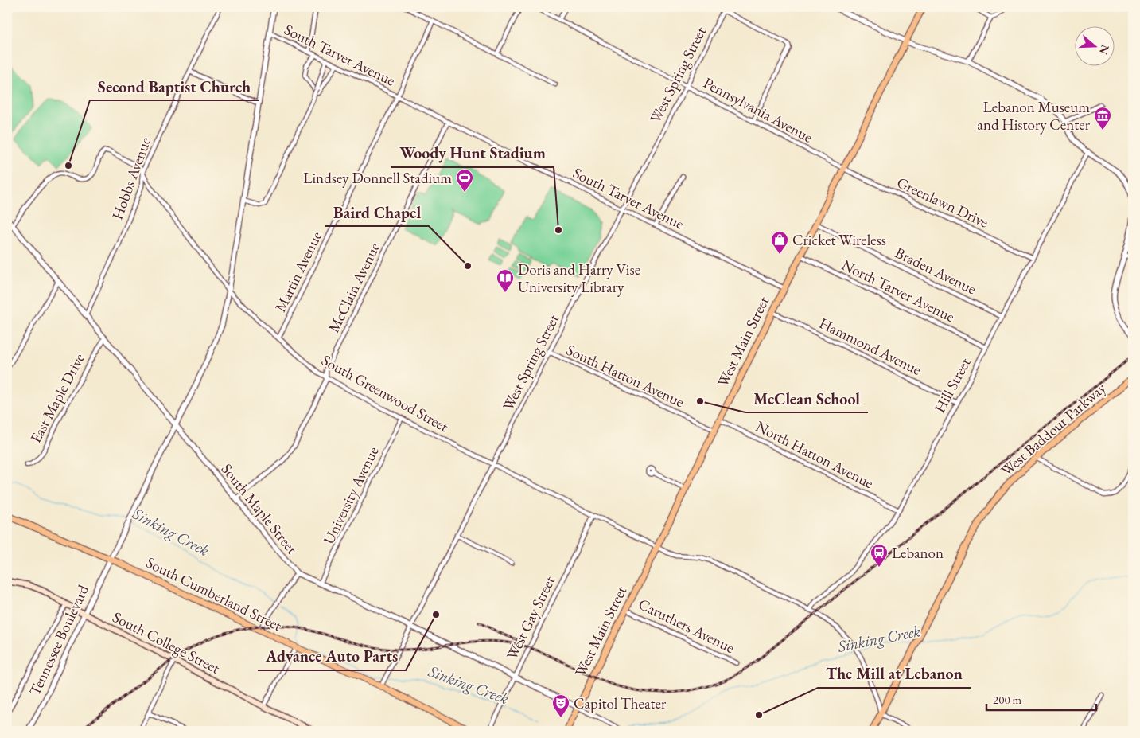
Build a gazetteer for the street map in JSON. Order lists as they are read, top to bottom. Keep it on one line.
{"streets":{"main road":["West Main Street","West Baddour Parkway","South Cumberland Street","South College Street"],"street":["South Tarver Avenue","West Spring Street","Pennsylvania Avenue","Hobbs Avenue","Greenlawn Drive","Braden Avenue","Martin Avenue","McClain Avenue","North Tarver Avenue","Hammond Avenue","South Hatton Avenue","Hill Street","South Greenwood Street","East Maple Drive","North Hatton Avenue","University Avenue","South Maple Street","West Gay Street","Caruthers Avenue","Tennessee Boulevard"]},"crossings":[["South Tarver Avenue","West Spring Street"],["South Tarver Avenue","Martin Avenue"],["South Tarver Avenue","McClain Avenue"],["South Tarver Avenue","West Main Street"],["South Tarver Avenue","Tennessee Boulevard"],["West Spring Street","Pennsylvania Avenue"],["West Spring Street","South Hatton Avenue"],["West Spring Street","South Greenwood Street"],["West Spring Street","South Maple Street"],["West Spring Street","South Cumberland Street"],["Pennsylvania Avenue","Greenlawn Drive"],["Pennsylvania Avenue","West Main Street"],["Hobbs Avenue","South Greenwood Street"],["Hobbs Avenue","South Maple Street"],["Greenlawn Drive","West Main Street"],["Greenlawn Drive","Hill Street"],["Braden Avenue","West Main Street"],["Braden Avenue","Hill Street"],["Martin Avenue","South Greenwood Street"],["McClain Avenue","South Greenwood Street"],["McClain Avenue","South Maple Street"],["North Tarver Avenue","West Main Street"],["North Tarver Avenue","Hill Street"],["West Main Street","Hammond Avenue"],["West Main Street","South Hatton Avenue"],["West Main Street","South Greenwood Street"],["West Main Street","North Hatton Avenue"],["West Main Street","South Maple Street"],["West Main Street","Caruthers Avenue"],["Hammond Avenue","Hill Street"],["Hill Street","South Greenwood Street"],["Hill Street","North Hatton Avenue"],["South Greenwood Street","West Baddour Parkway"],["South Greenwood Street","University Avenue"],["South Greenwood Street","West Gay Street"],["South Greenwood Street","Tennessee Boulevard"],["East Maple Drive","South Maple Street"],["University Avenue","South Maple Street"],["South Maple Street","West Gay Street"],["South Maple Street","Tennessee Boulevard"],["South Cumberland Street","Tennessee Boulevard"],["Tennessee Boulevard","South College Street"]],"water":["Sinking Creek"],"places":{"museum":["Lebanon Museum and History Center"],"other":["Second Baptist Church","Woody Hunt Stadium","Baird Chapel","McClean School","Advance Auto Parts","The Mill at Lebanon"],"sports":["Lindsey Donnell Stadium"],"shop":["Cricket Wireless"],"library":["Doris and Harry Vise University Library"],"station":["Lebanon"],"theatre":["Capitol Theater"]},"scale_bar":"200 m","north":"right"}
